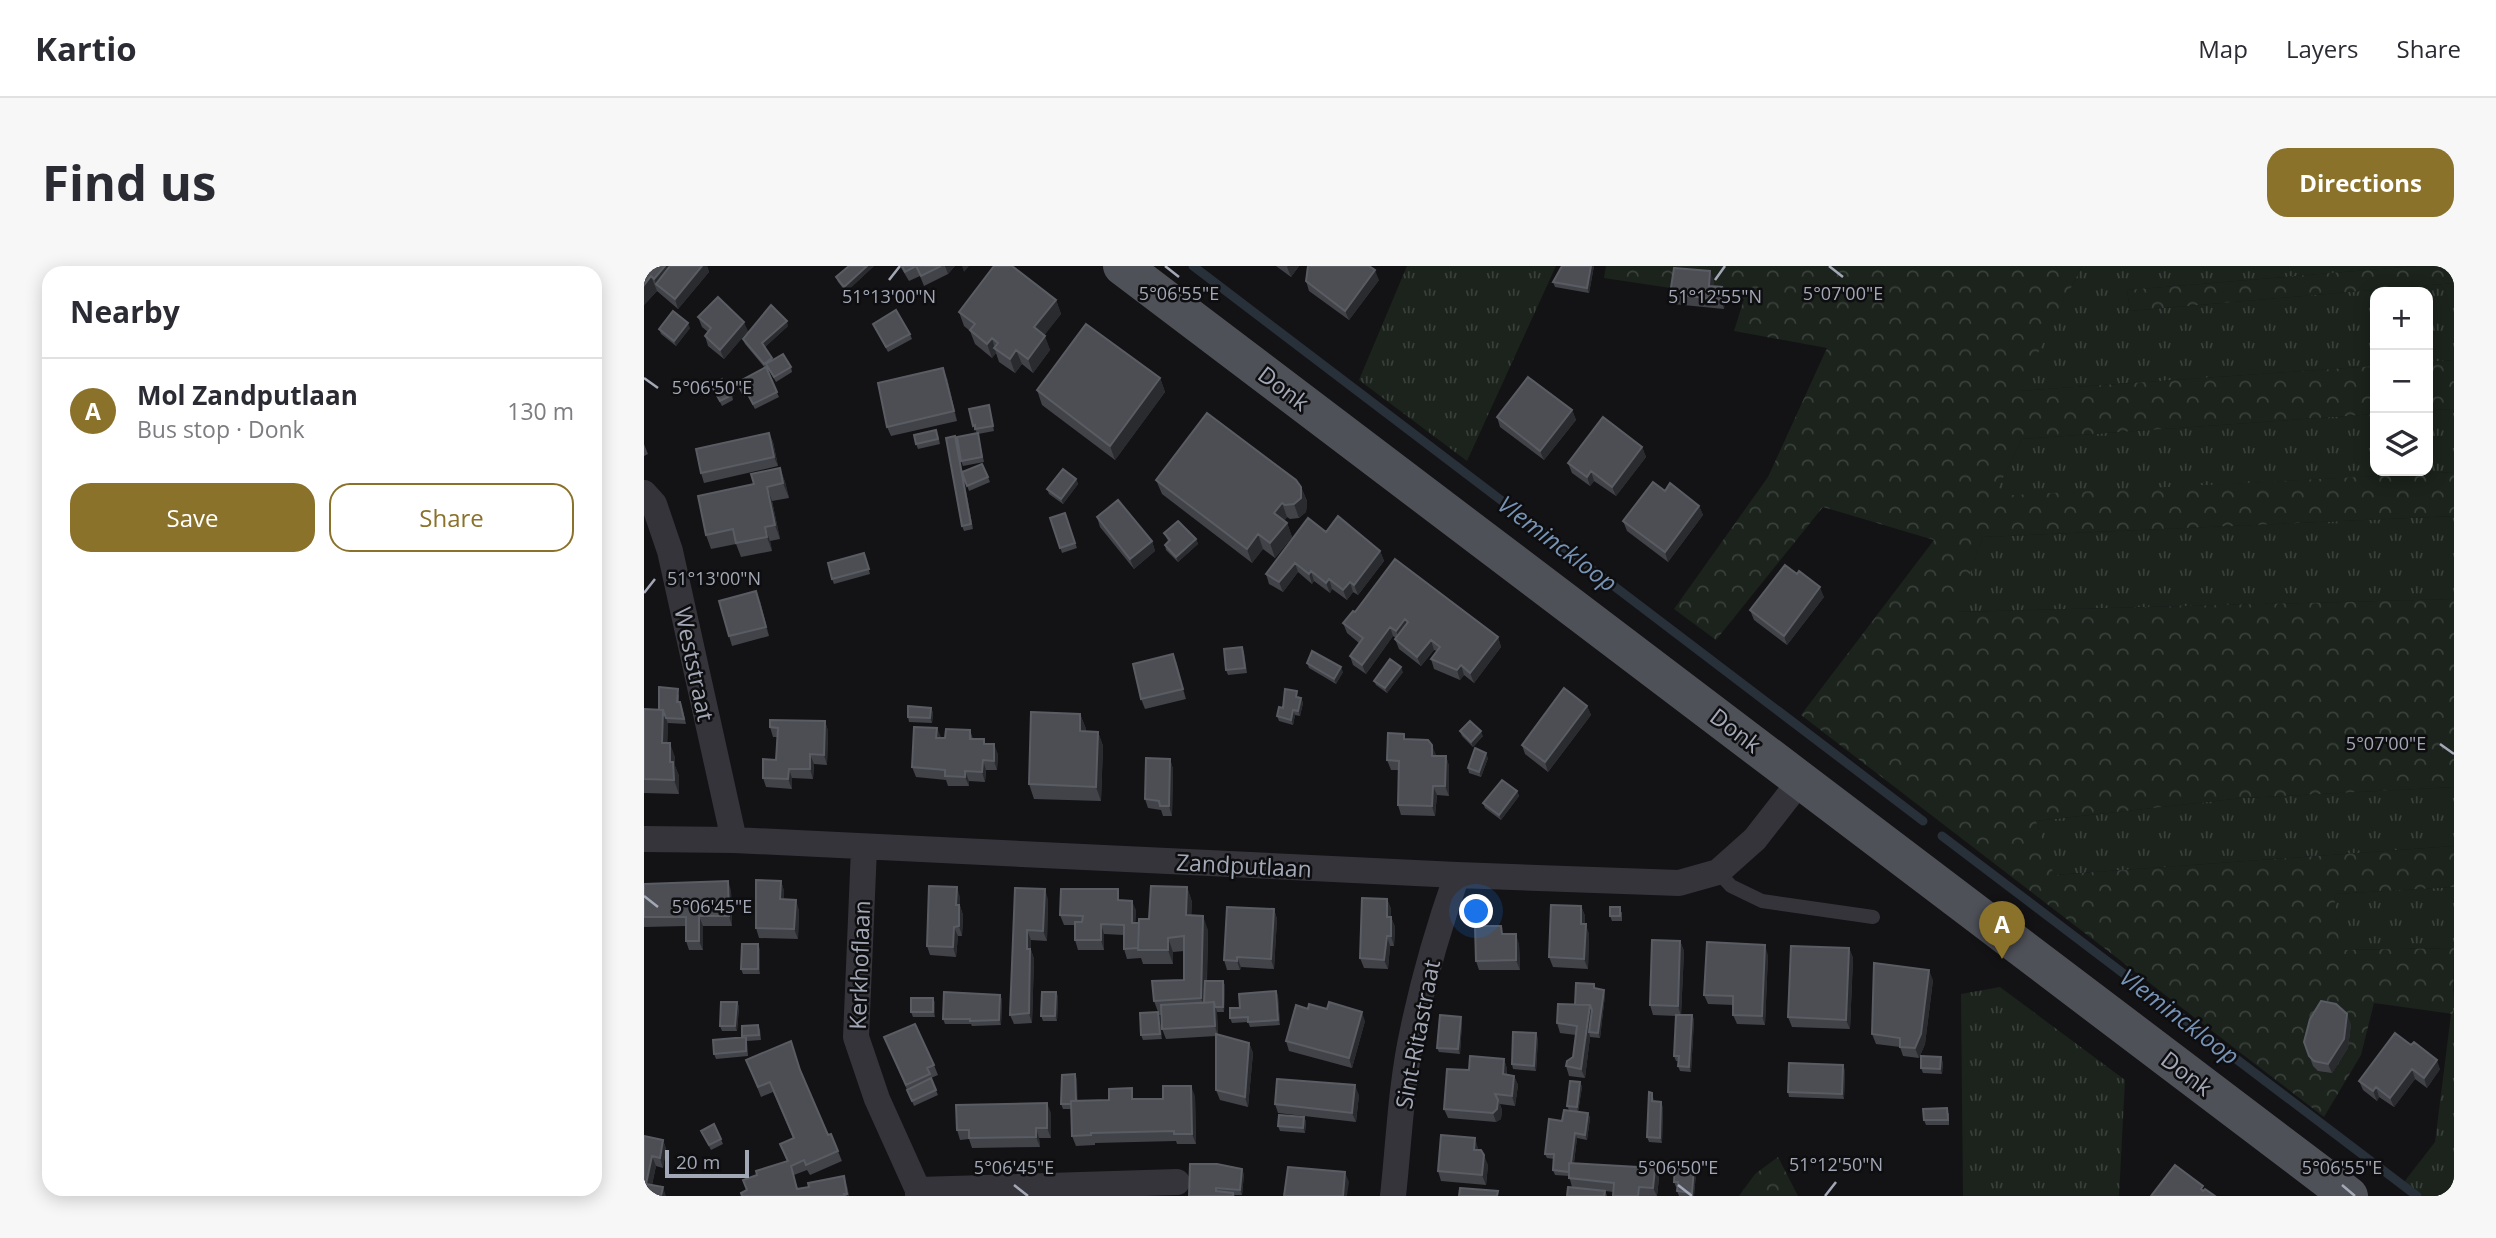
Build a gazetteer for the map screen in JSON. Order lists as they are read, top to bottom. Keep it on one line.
{"streets":{"main road":["Donk"],"street":["Weststraat","Zandputlaan","Kerkhoflaan","Sint-Ritastraat"]},"crossings":[["Donk","Zandputlaan"],["Weststraat","Zandputlaan"],["Zandputlaan","Kerkhoflaan"],["Zandputlaan","Sint-Ritastraat"]],"water":["Vleminckloop"],"scale_bar":"20 m","page":{"header":"Kartio","nav":["Map","Layers","Share"],"buttons":["Directions",["Save","Share"]],"title":"Find us","heading":"Nearby","map_buttons":["+","−"],"list":[{"mark":"A","name":"Mol Zandputlaan","note":"Bus stop · Donk","value":"130 m"}],"pins":"A","scale":"20 m"},"coordinates":["5°06'55\"E","5°07'00\"E","51°13'00\"N","51°12'55\"N","5°06'50\"E","5°06'45\"E","51°12'50\"N"]}
